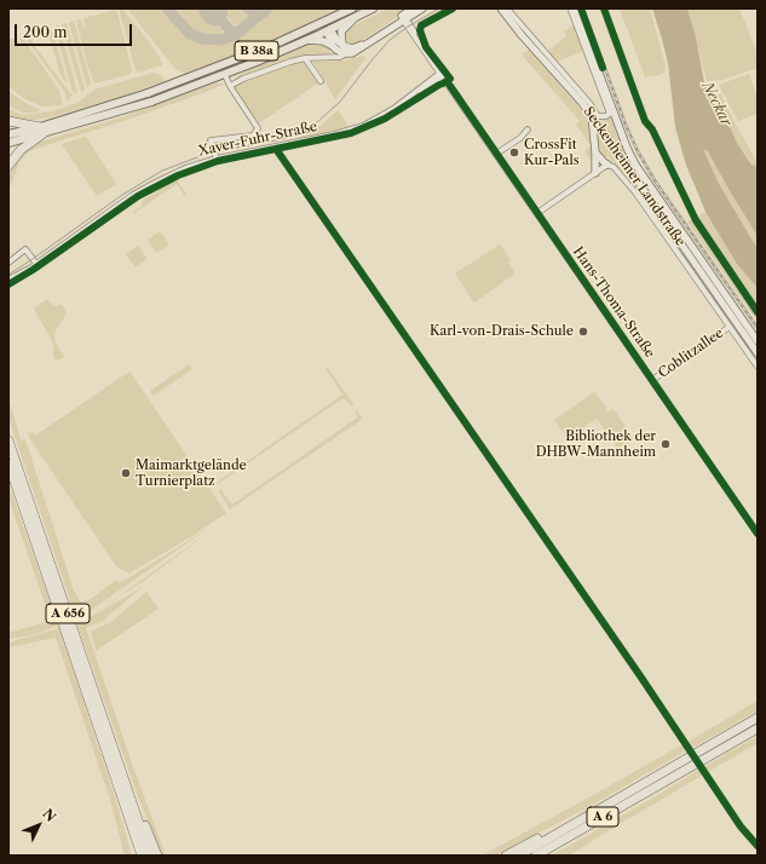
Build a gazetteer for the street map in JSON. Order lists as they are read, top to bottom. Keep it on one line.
{"streets":{"highway":["A 656","A 6"],"main road":["B 38a","Seckenheimer Landstraße"],"street":["Xaver-Fuhr-Straße","Hans-Thoma-Straße","Coblitzallee"]},"crossings":[["Xaver-Fuhr-Straße","Hans-Thoma-Straße"],["Seckenheimer Landstraße","Coblitzallee"],["Hans-Thoma-Straße","Coblitzallee"]],"water":["Neckar"],"places":["CrossFit Kur-Pals","Karl-von-Drais-Schule","Bibliothek der DHBW-Mannheim","Maimarktgelände Turnierplatz"],"scale_bar":"200 m","north":"top right"}
